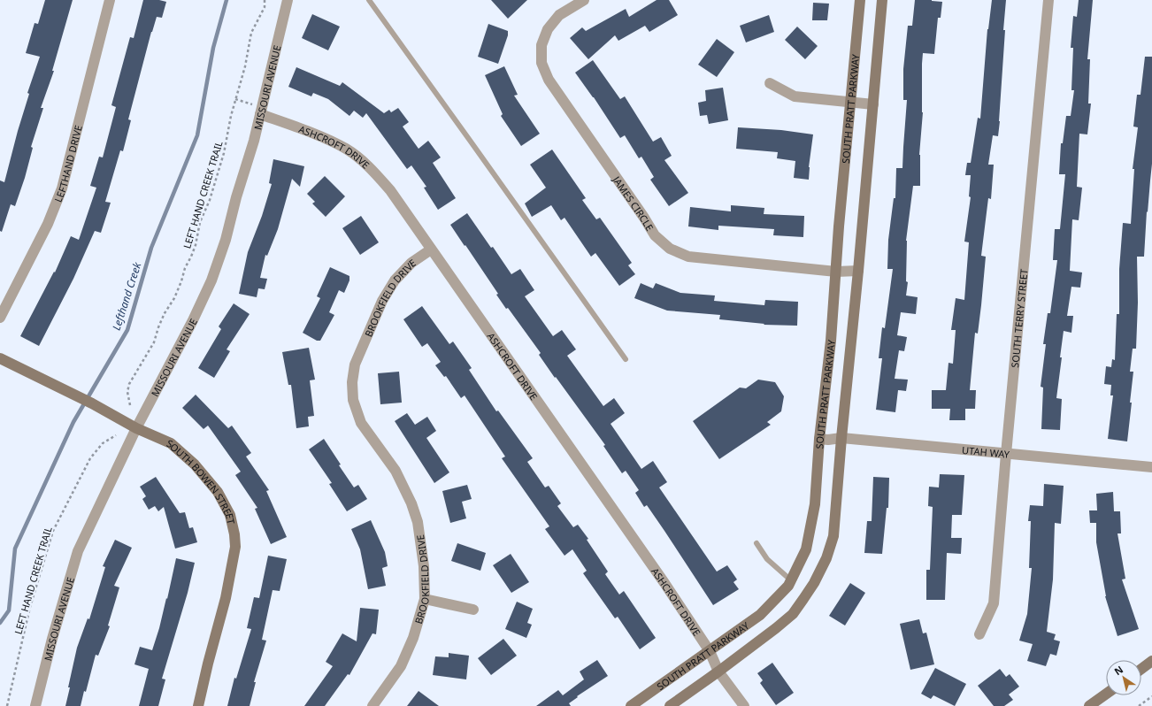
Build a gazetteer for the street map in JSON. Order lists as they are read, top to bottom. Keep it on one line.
{"streets":{"street":["MISSOURI AVENUE","SOUTH PRATT PARKWAY","ASHCROFT DRIVE","LEFTHAND DRIVE","JAMES CIRCLE","BROOKFIELD DRIVE","SOUTH TERRY STREET","UTAH WAY","SOUTH BOWEN STREET"],"path":["LEFT HAND CREEK TRAIL"]},"crossings":[["MISSOURI AVENUE","ASHCROFT DRIVE"],["MISSOURI AVENUE","SOUTH BOWEN STREET"],["SOUTH PRATT PARKWAY","ASHCROFT DRIVE"],["SOUTH PRATT PARKWAY","JAMES CIRCLE"],["SOUTH PRATT PARKWAY","UTAH WAY"],["ASHCROFT DRIVE","BROOKFIELD DRIVE"],["SOUTH TERRY STREET","UTAH WAY"]],"water":["Lefthand Creek"],"north":"top left"}
